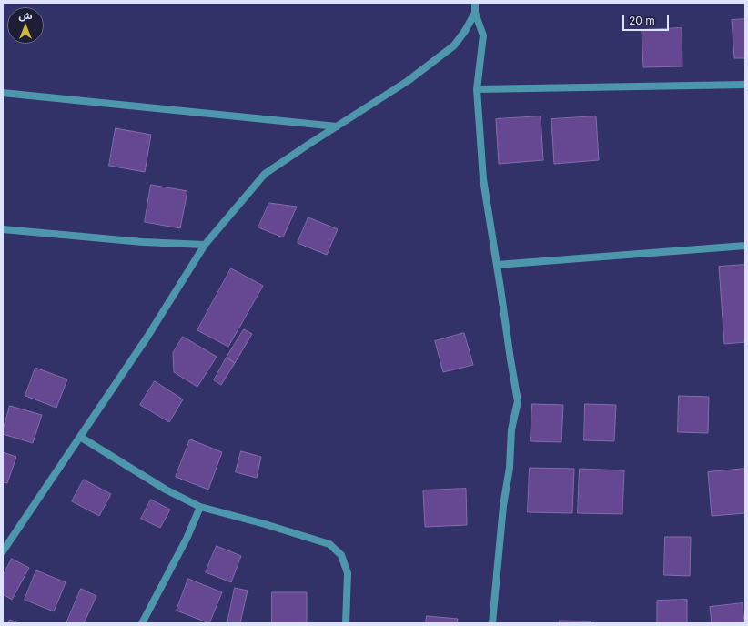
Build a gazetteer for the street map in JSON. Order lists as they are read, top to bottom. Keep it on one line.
{"scale_bar":"20 m","north":"top"}
